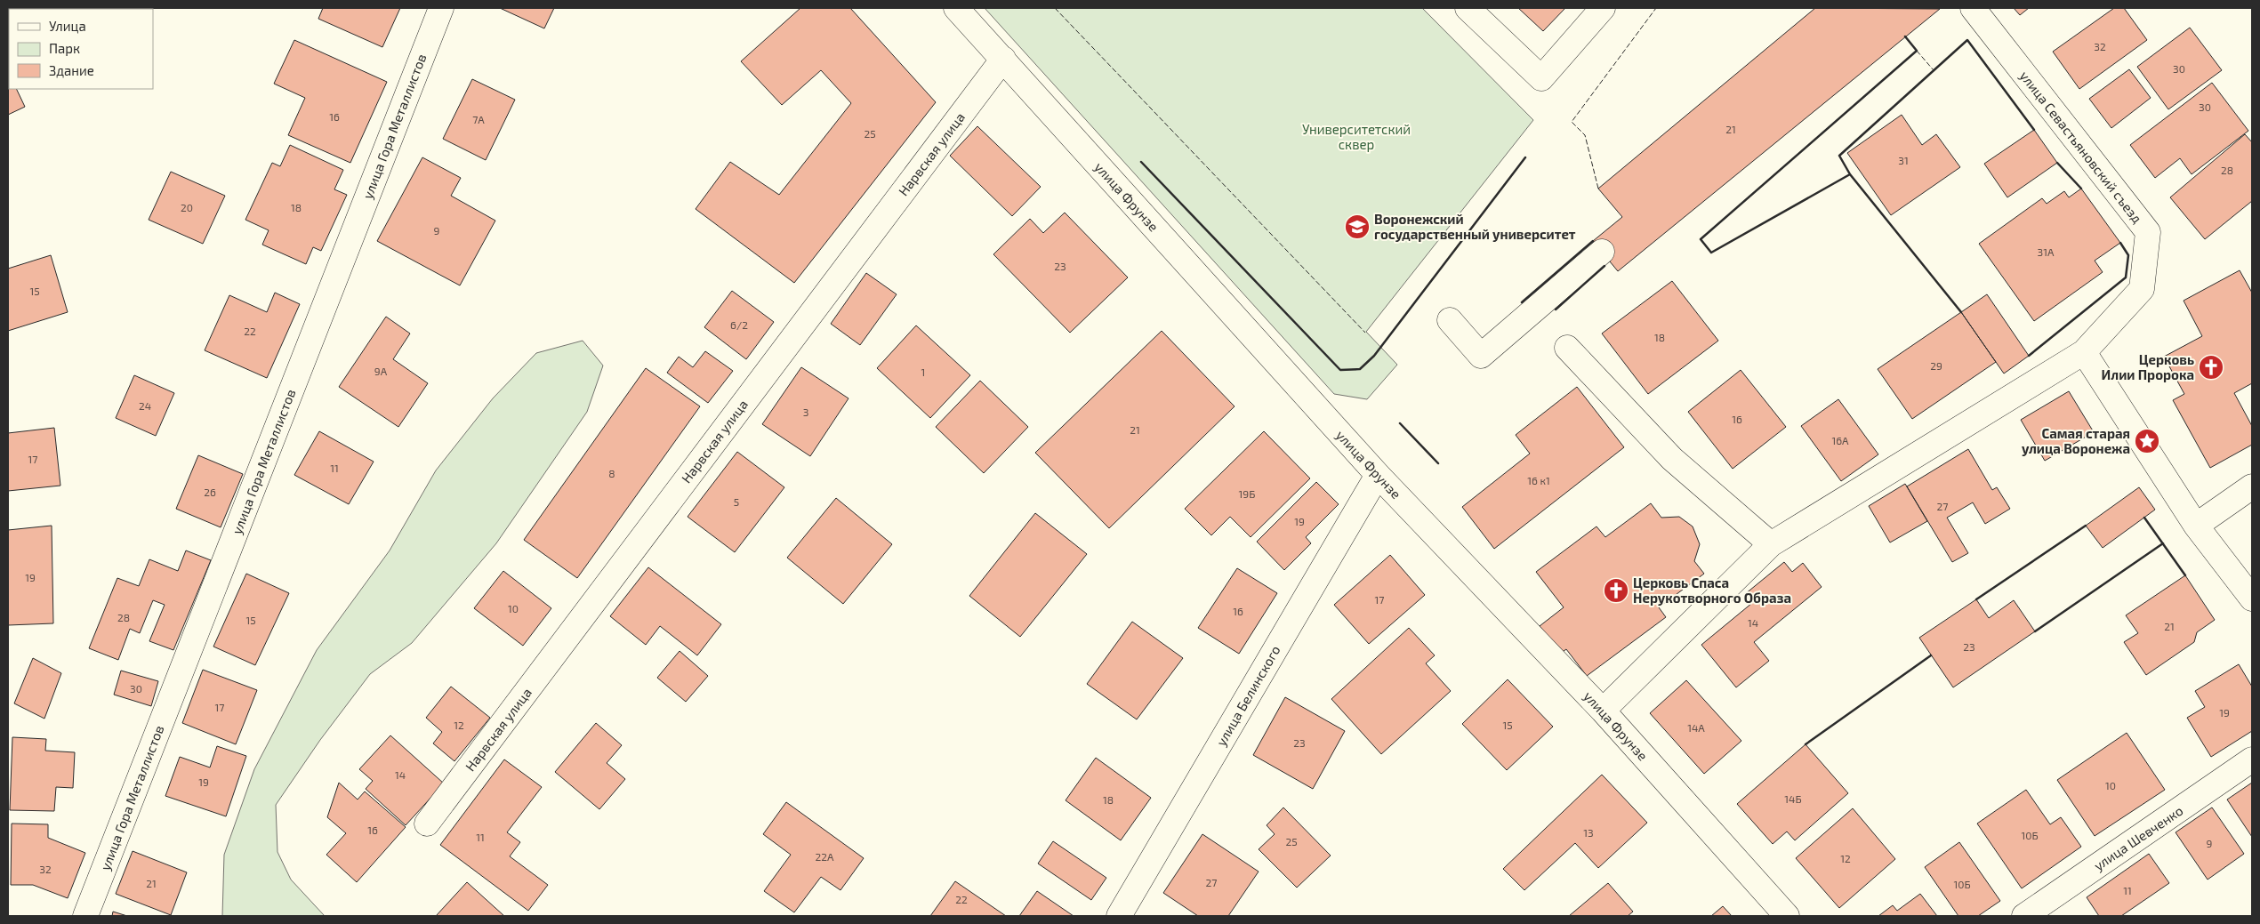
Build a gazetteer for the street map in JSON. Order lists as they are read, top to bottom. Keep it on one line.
{"streets":{"street":["улица Гора Металлистов","улица Севастьяновский съезд","Нарвская улица","улица Фрунзе","улица Белинского","улица Шевченко"]},"crossings":[["улица Севастьяновский съезд","улица Фрунзе"],["Нарвская улица","улица Фрунзе"],["улица Фрунзе","улица Белинского"]],"parks":["Университетский сквер"],"places":{"school or university":["Воронежский государственный университет"],"church":["Церковь Илии Пророка","Церковь Спаса Нерукотворного Образа"],"place":["Самая старая улица Воронежа"]},"house_numbers":["32","30","30","16","7А","21","25","31","28","20","18","9","31А","23","15","6/2","22","18","29","9А","1","24","3","16","21","16А","17","11","8","16 к1","26","19Б","5","27","19","19","17","10","16","28","15","14","21","23","30","17","19","12","15","14А","23","14","19","10","14Б","18","16","13","10Б","11","25","9","22А","12","32","27","21","10Б","11","22"],"legend":["Улица","Парк","Здание"]}
